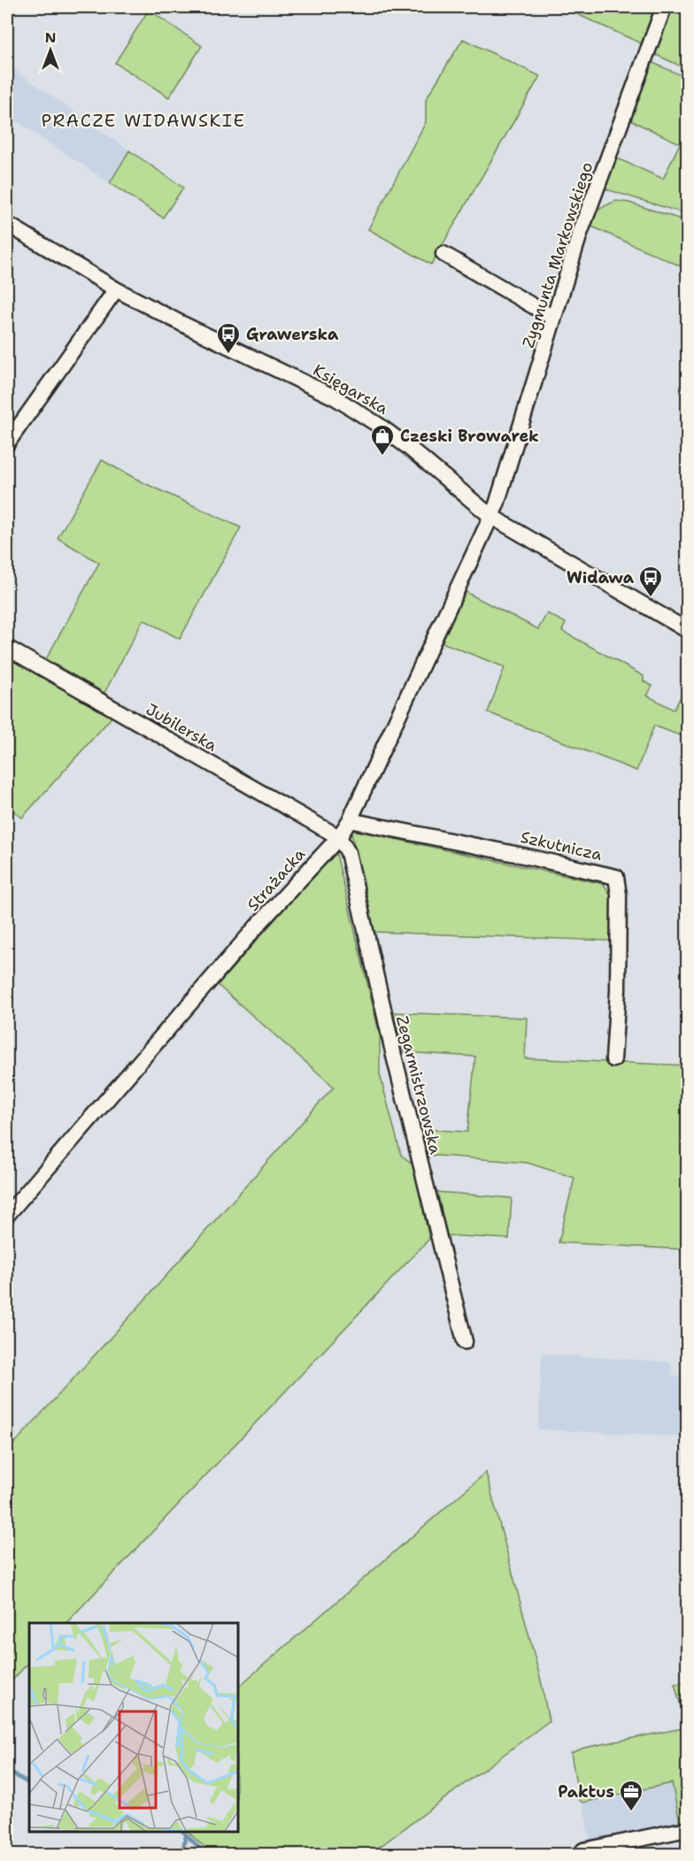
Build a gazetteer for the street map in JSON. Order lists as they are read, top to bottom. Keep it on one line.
{"streets":{"street":["Zygmunta Markowskiego","Księgarska","Jubilerska","Szkutnicza","Strażacka","Zegarmistrzowska"]},"crossings":[["Zygmunta Markowskiego","Księgarska"],["Zygmunta Markowskiego","Strażacka"],["Księgarska","Strażacka"],["Jubilerska","Strażacka"],["Jubilerska","Zegarmistrzowska"],["Szkutnicza","Strażacka"],["Strażacka","Zegarmistrzowska"]],"districts":["PRACZE WIDAWSKIE"],"places":{"bus stop":["Grawerska","Widawa"],"shop":["Czeski Browarek"],"office":["Paktus"]},"north":"top"}
